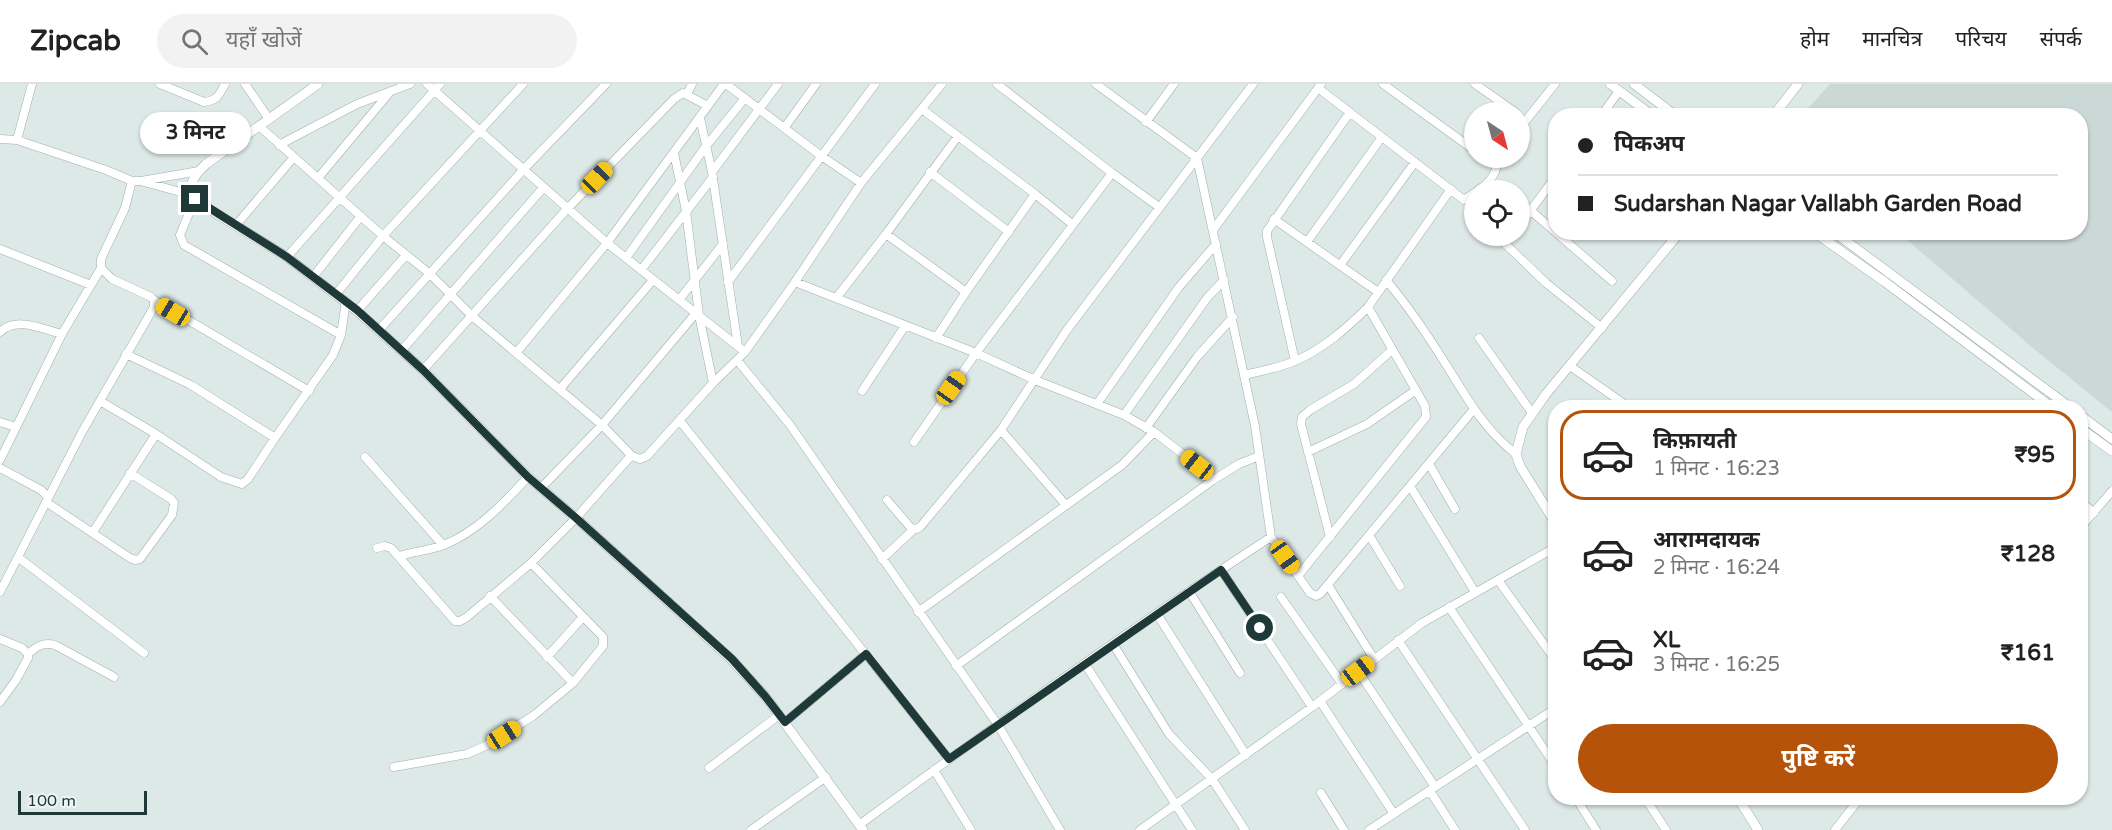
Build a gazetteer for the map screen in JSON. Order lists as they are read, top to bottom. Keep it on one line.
{"scale_bar":"100 m","north":"bottom right","page":{"header":"Zipcab","search":"यहाँ खोजें","nav":["होम","मानचित्र","परिचय","संपर्क"],"banner":["पिकअप","Sudarshan Nagar Vallabh Garden Road"],"bubble":"3 मिनट","list":[{"name":"किफ़ायती","note":"1 मिनट · 16:23","value":"₹95"},{"name":"आरामदायक","note":"2 मिनट · 16:24","value":"₹128"},{"name":"XL","note":"3 मिनट · 16:25","value":"₹161"}],"buttons":"पुष्टि करें","scale":"100 m"}}
